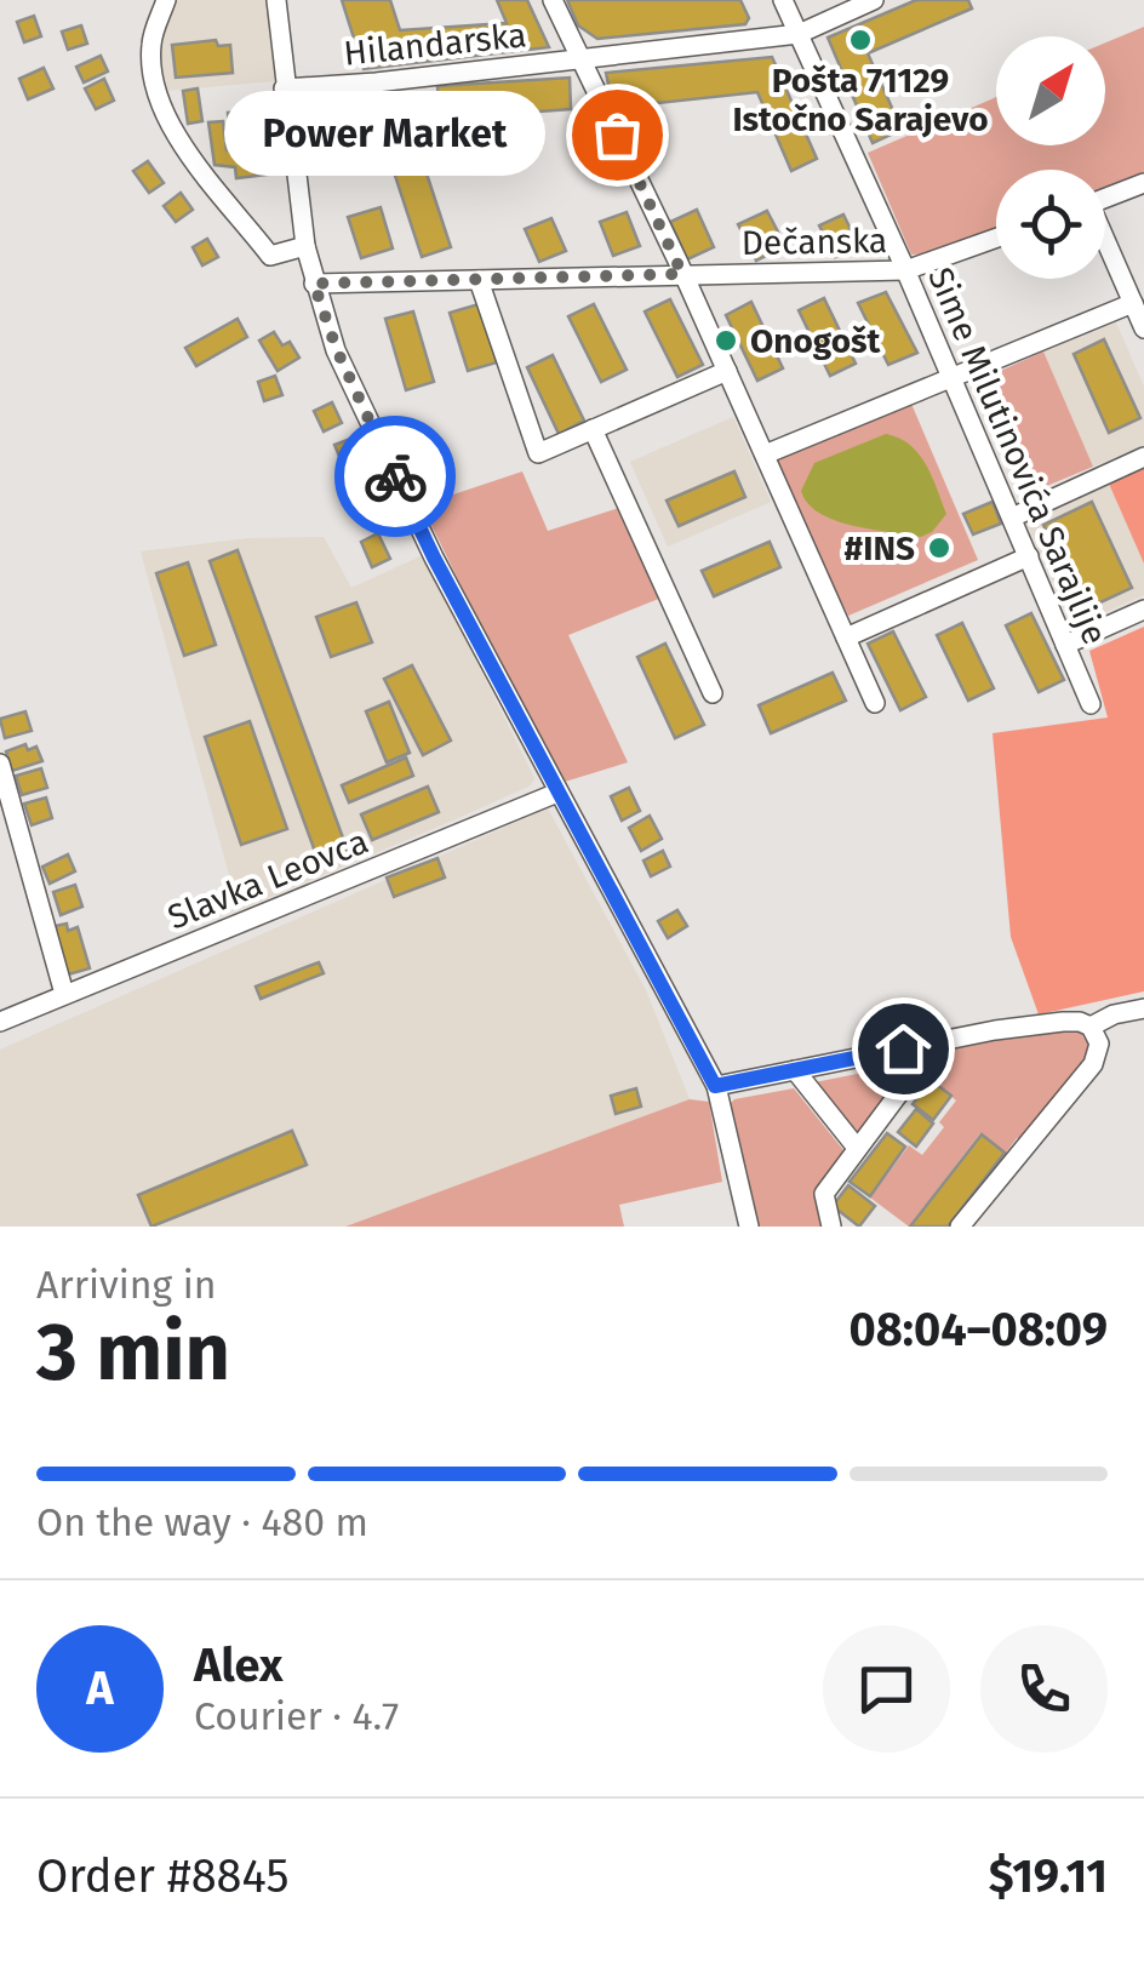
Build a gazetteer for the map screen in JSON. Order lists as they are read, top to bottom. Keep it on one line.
{"streets":{"street":["Hilandarska","Dečanska","Sime Milutinovića Sarajlije","Slavka Leovca"]},"crossings":[["Hilandarska","Sime Milutinovića Sarajlije"],["Dečanska","Sime Milutinovića Sarajlije"]],"places":["Pošta 71129 Istočno Sarajevo","Power Market","Onogošt","#INS"],"north":"top right","page":{"bubble":"Power Market","heading":["3 min","Arriving in","08:04–08:09"],"panel":["Alex","Courier · 4.7","Order #8845","$19.11"],"bar":"On the way · 480 m","round":"A"}}
